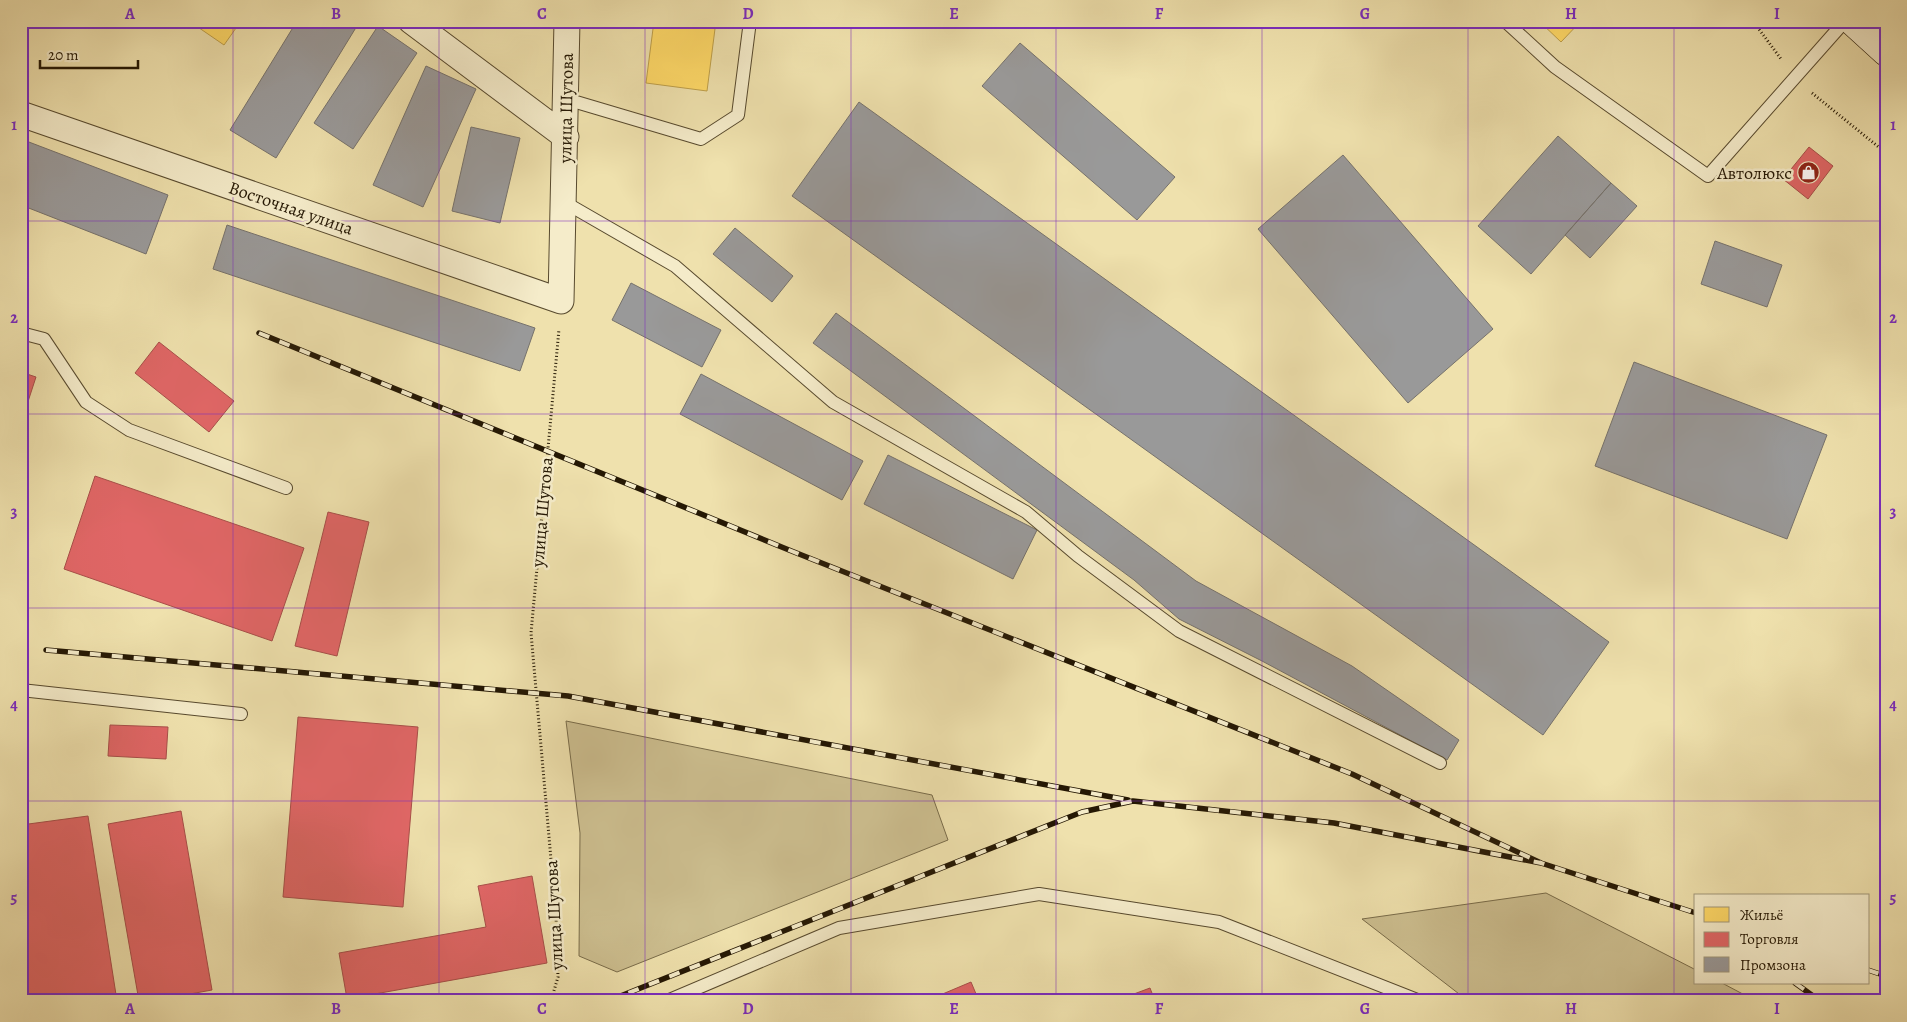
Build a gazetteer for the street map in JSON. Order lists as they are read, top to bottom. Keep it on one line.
{"streets":{"street":["улица Шутова","Восточная улица"]},"crossings":[["улица Шутова","Восточная улица"]],"places":{"shop":["Автолюкс"]},"legend":["Жильё","Торговля","Промзона"],"scale_bar":"20 m","grid":{"columns":["A","B","C","D","E","F","G","H","I"],"rows":["1","2","3","4","5"]}}
